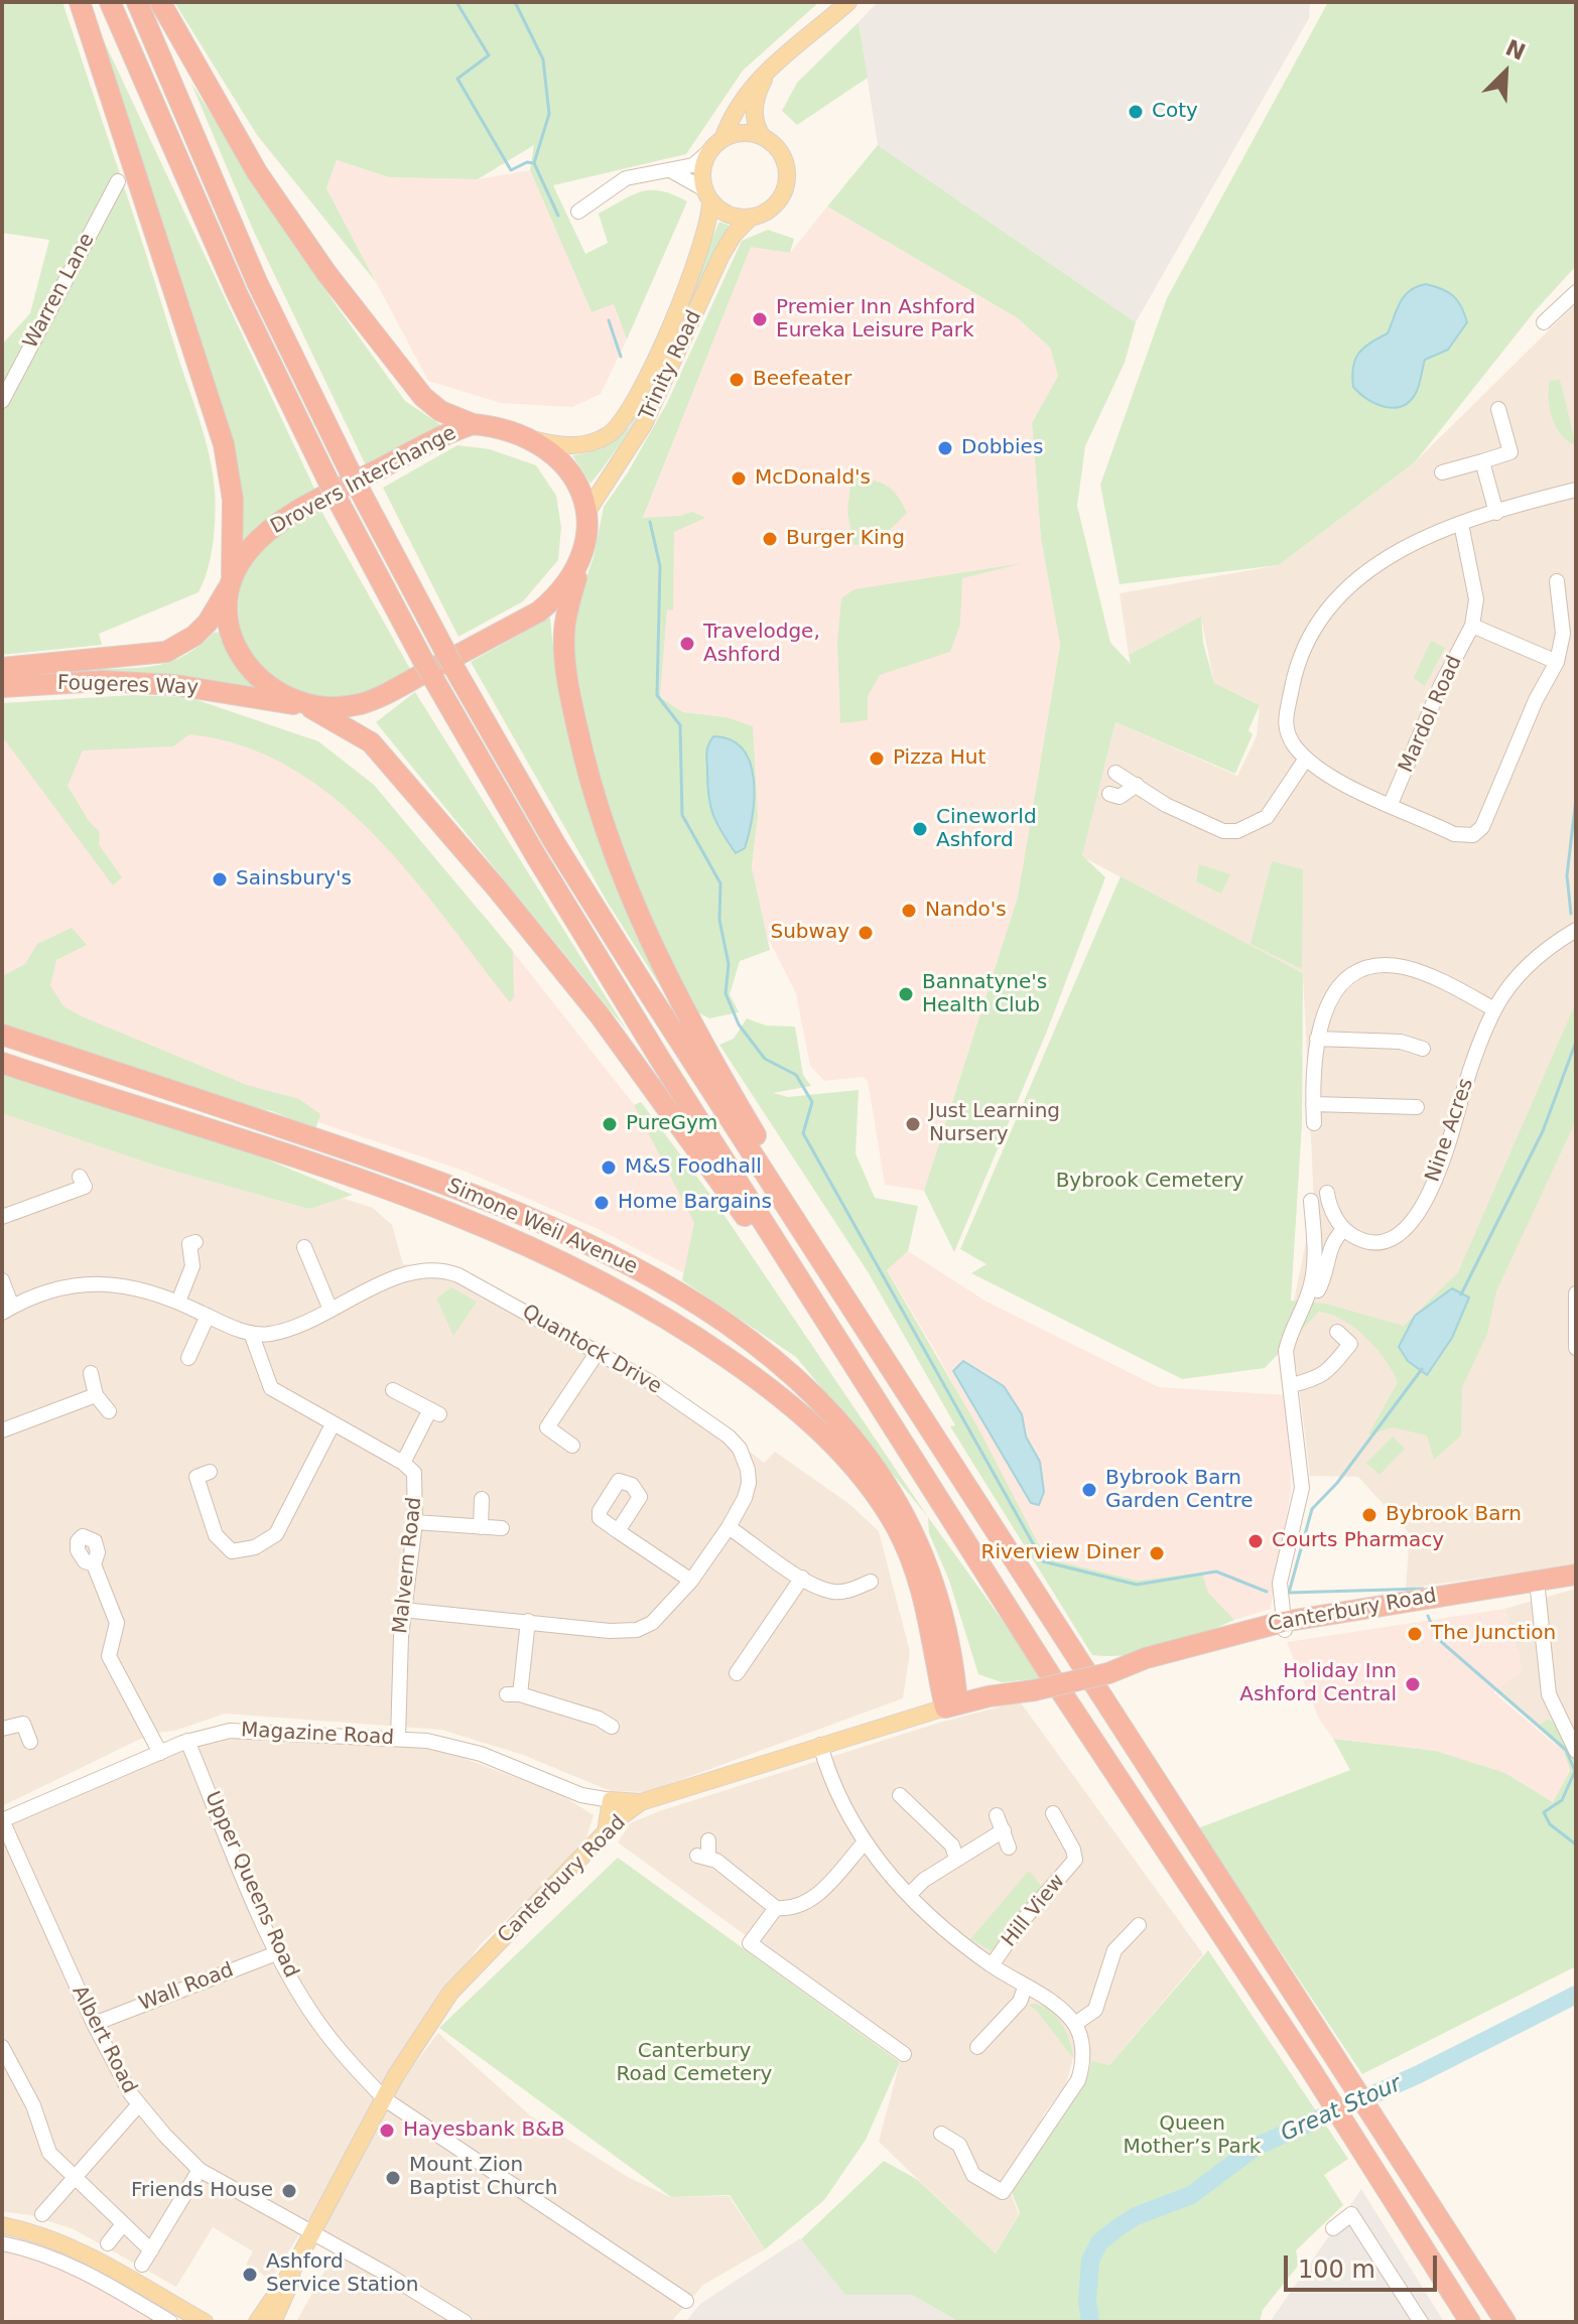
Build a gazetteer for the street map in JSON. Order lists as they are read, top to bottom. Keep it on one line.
{"streets":{"highway":["Drovers Interchange","Fougeres Way","Simone Weil Avenue","Canterbury Road"],"main road":["Trinity Road","Magazine Road"],"street":["Warren Lane","Mardol Road","Nine Acres","Quantock Drive","Malvern Road","Upper Queens Road","Hill View","Wall Road","Albert Road"]},"crossings":[["Trinity Road","Drovers Interchange"],["Drovers Interchange","Fougeres Way"],["Simone Weil Avenue","Canterbury Road"],["Quantock Drive","Malvern Road"],["Malvern Road","Magazine Road"],["Canterbury Road","Magazine Road"],["Canterbury Road","Upper Queens Road"],["Canterbury Road","Albert Road"],["Magazine Road","Upper Queens Road"],["Magazine Road","Albert Road"],["Upper Queens Road","Wall Road"],["Wall Road","Albert Road"]],"water":["Great Stour"],"parks":["Bybrook Cemetery","Canterbury Road Cemetery","Queen Mother’s Park"],"places":["Coty","Premier Inn Ashford Eureka Leisure Park","Beefeater","Dobbies","McDonald's","Burger King","Travelodge, Ashford","Pizza Hut","Cineworld Ashford","Sainsbury's","Nando's","Subway","Bannatyne's Health Club","PureGym","Just Learning Nursery","M&S Foodhall","Home Bargains","Bybrook Barn Garden Centre","Bybrook Barn","Courts Pharmacy","Riverview Diner","The Junction","Holiday Inn Ashford Central","Hayesbank B&B","Mount Zion Baptist Church","Friends House","Ashford Service Station"],"scale_bar":"100 m","north":"top right"}
